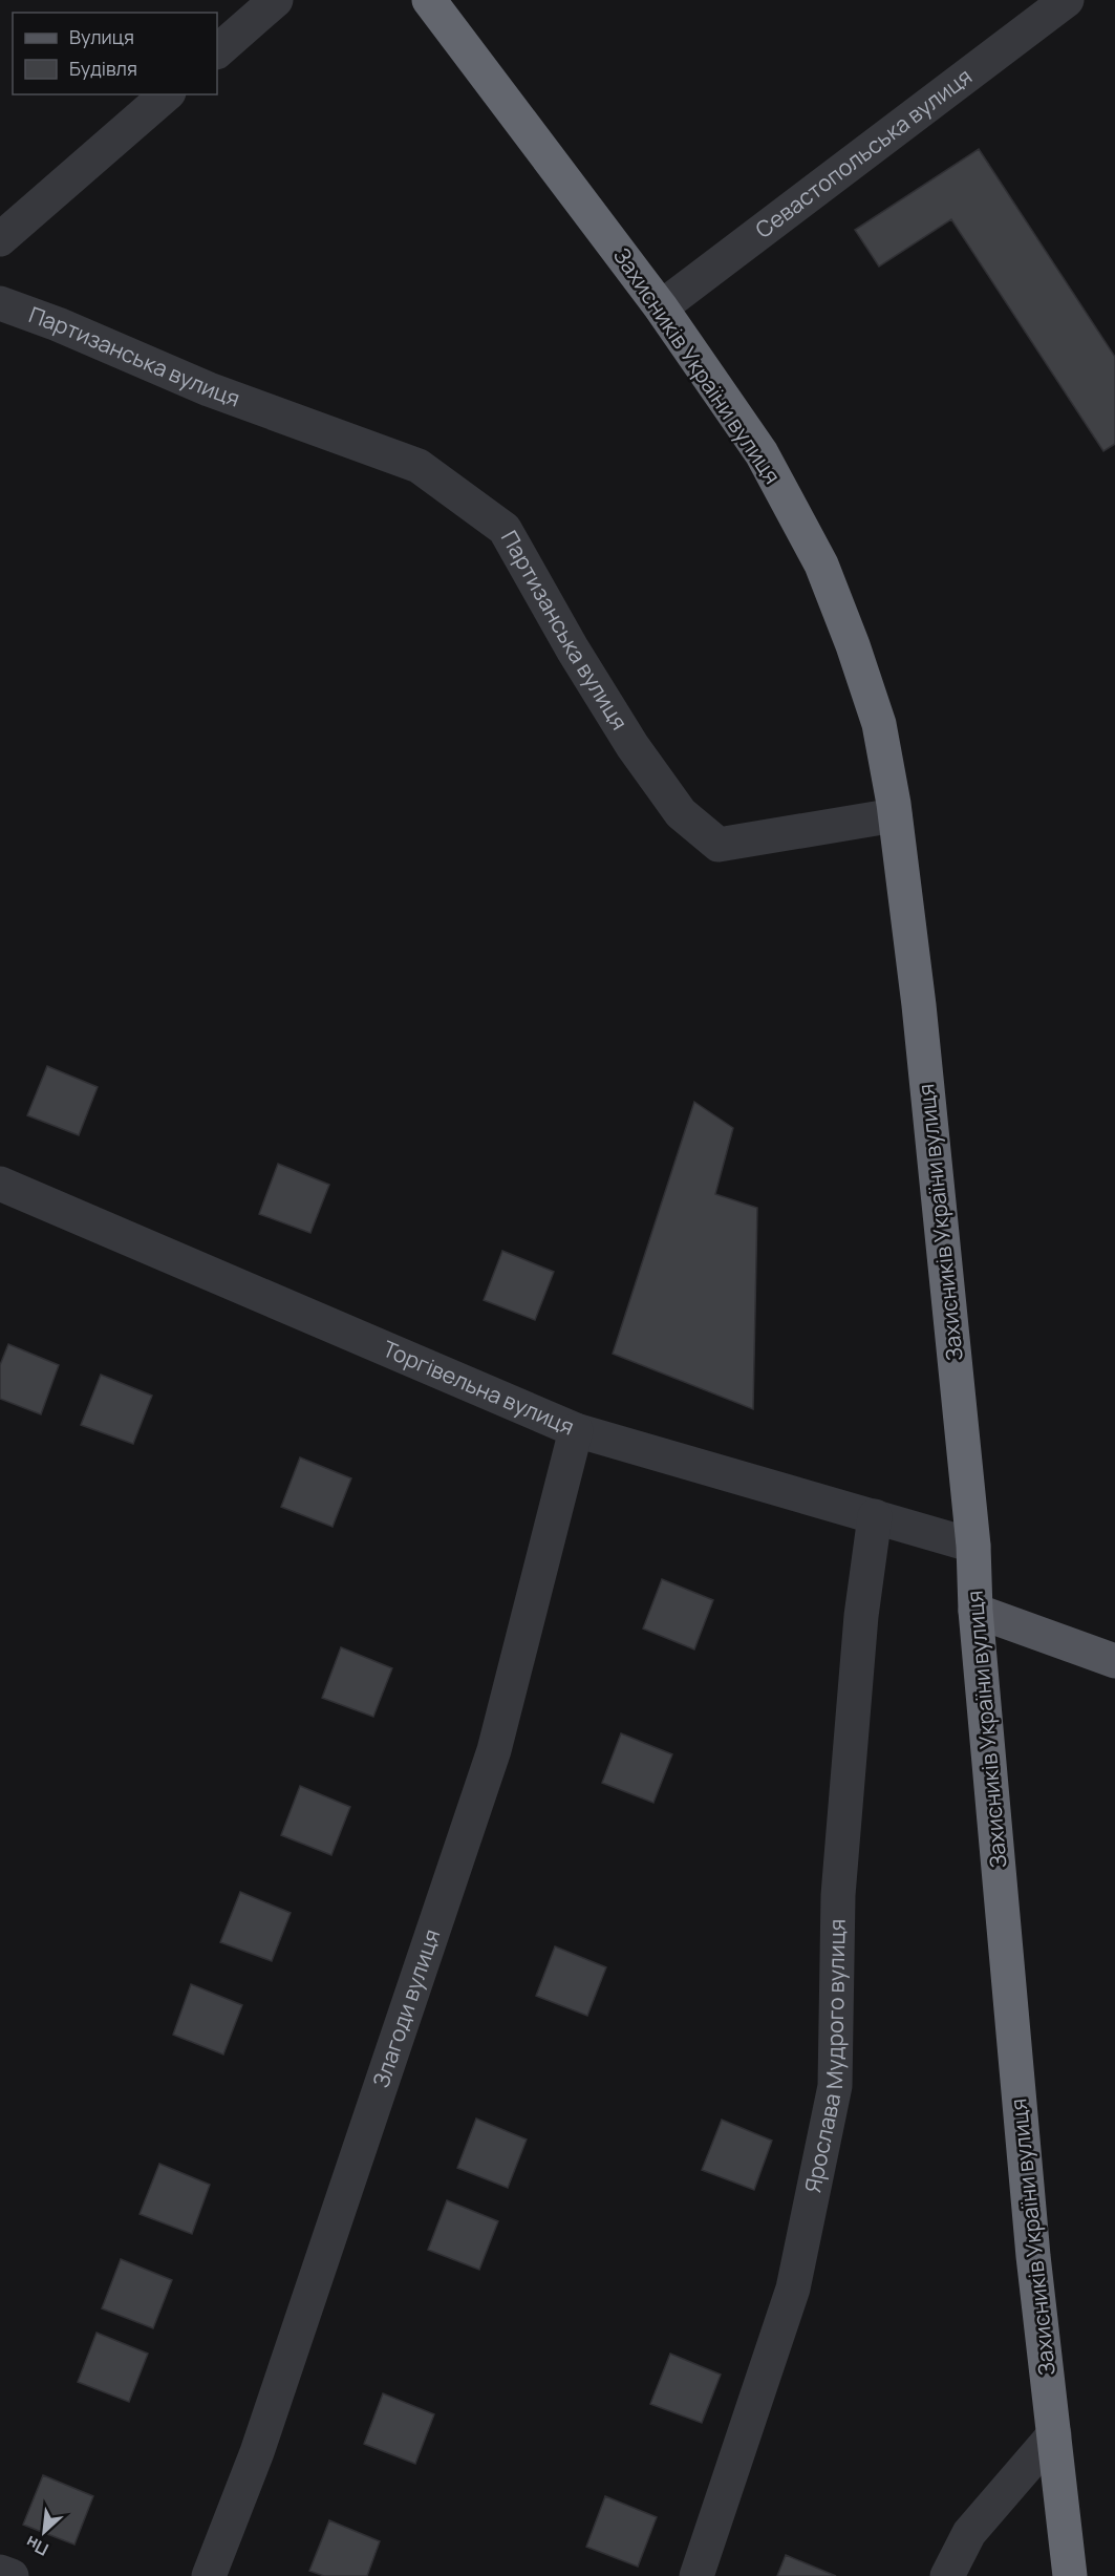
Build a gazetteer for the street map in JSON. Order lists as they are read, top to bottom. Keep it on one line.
{"streets":{"highway":["Захисників України вулиця"],"street":["Севастопольська вулиця","Партизанська вулиця","Торгівельна вулиця","Злагоди вулиця","Ярослава Мудрого вулиця"]},"crossings":[["Севастопольська вулиця","Захисників України вулиця"],["Партизанська вулиця","Захисників України вулиця"],["Захисників України вулиця","Торгівельна вулиця"],["Торгівельна вулиця","Злагоди вулиця"],["Торгівельна вулиця","Ярослава Мудрого вулиця"]],"legend":["Вулиця","Будівля"],"north":"bottom left"}
